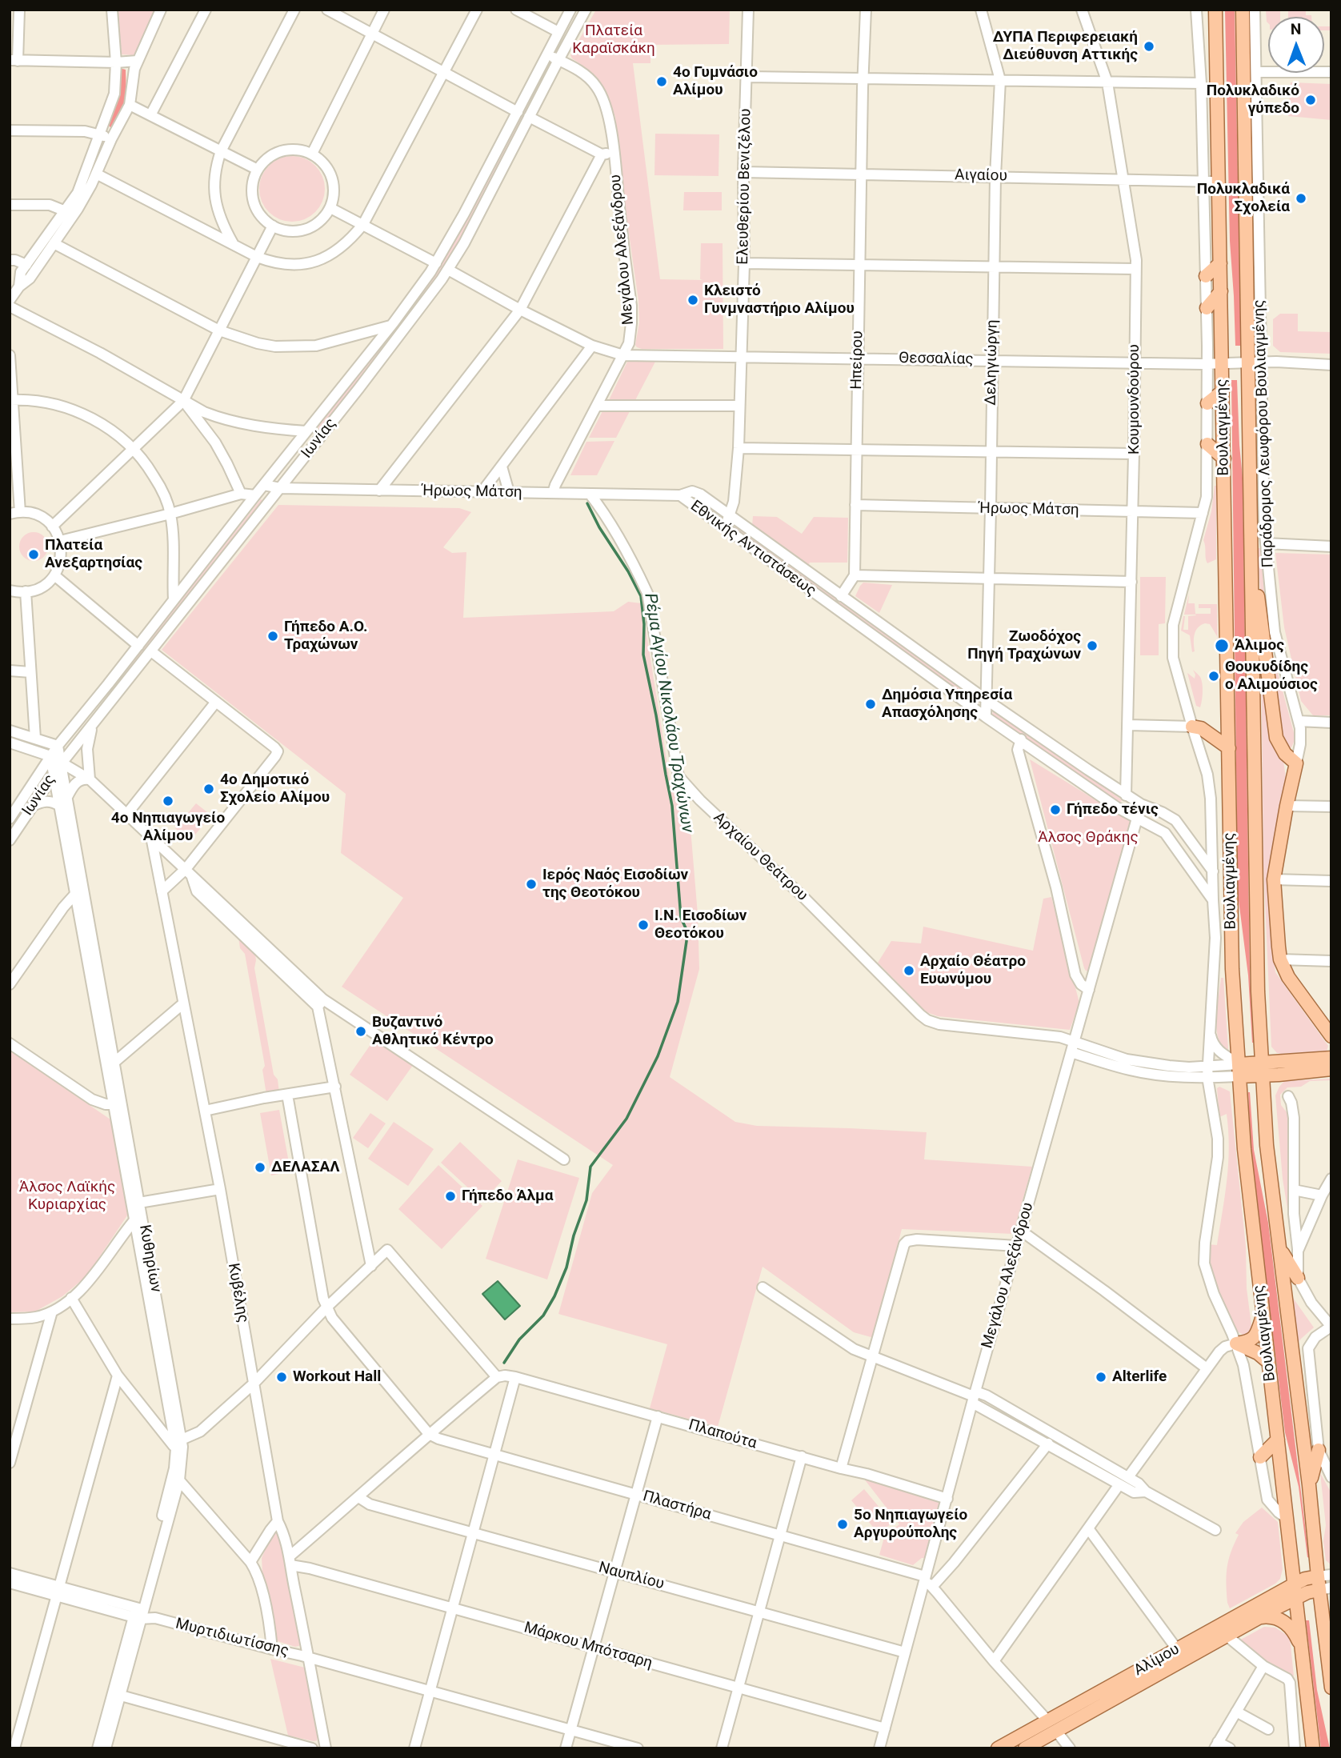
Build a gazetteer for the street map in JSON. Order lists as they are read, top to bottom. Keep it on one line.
{"streets":{"main road":["Βουλιαγμένης","Παράδρομος Λεωφόρου Βουλιαγμένης","Αλίμου"],"street":["Αιγαίου","Ελευθερίου Βενιζέλου","Μεγάλου Αλεξάνδρου","Θεσσαλίας","Ηπείρου","Δεληγιώργη","Κουμουνδούρου","Ιωνίας","Ήρωος Μάτση","Εθνικής Αντιστάσεως","Αρχαίου Θεάτρου","Κυθηρίων","Κυβέλης","Πλαπούτα","Πλαστήρα","Ναυπλίου","Μυρτιδιωτίσσης","Μάρκου Μπότσαρη"]},"crossings":[["Αιγαίου","Ελευθερίου Βενιζέλου"],["Αιγαίου","Ηπείρου"],["Αιγαίου","Δεληγιώργη"],["Αιγαίου","Κουμουνδούρου"],["Αιγαίου","Βουλιαγμένης"],["Ελευθερίου Βενιζέλου","Θεσσαλίας"],["Ελευθερίου Βενιζέλου","Εθνικής Αντιστάσεως"],["Μεγάλου Αλεξάνδρου","Θεσσαλίας"],["Μεγάλου Αλεξάνδρου","Ιωνίας"],["Μεγάλου Αλεξάνδρου","Ήρωος Μάτση"],["Μεγάλου Αλεξάνδρου","Εθνικής Αντιστάσεως"],["Μεγάλου Αλεξάνδρου","Αρχαίου Θεάτρου"],["Μεγάλου Αλεξάνδρου","Πλαπούτα"],["Μεγάλου Αλεξάνδρου","Πλαστήρα"],["Μεγάλου Αλεξάνδρου","Ναυπλίου"],["Μεγάλου Αλεξάνδρου","Μάρκου Μπότσαρη"],["Θεσσαλίας","Ηπείρου"],["Θεσσαλίας","Δεληγιώργη"],["Θεσσαλίας","Κουμουνδούρου"],["Θεσσαλίας","Βουλιαγμένης"],["Θεσσαλίας","Παράδρομος Λεωφόρου Βουλιαγμένης"],["Θεσσαλίας","Ιωνίας"],["Ηπείρου","Ήρωος Μάτση"],["Δεληγιώργη","Ήρωος Μάτση"],["Δεληγιώργη","Εθνικής Αντιστάσεως"],["Κουμουνδούρου","Ήρωος Μάτση"],["Κουμουνδούρου","Εθνικής Αντιστάσεως"],["Βουλιαγμένης","Αλίμου"],["Ιωνίας","Ήρωος Μάτση"],["Ιωνίας","Κυθηρίων"],["Ήρωος Μάτση","Εθνικής Αντιστάσεως"],["Ήρωος Μάτση","Αρχαίου Θεάτρου"],["Κυθηρίων","Μυρτιδιωτίσσης"],["Κυβέλης","Μυρτιδιωτίσσης"],["Κυβέλης","Μάρκου Μπότσαρη"]],"water":["Ρέμα Αγίου Νικολάου Τραχώνων"],"parks":["Πλατεία Καραϊσκάκη","Άλσος Θράκης","Άλσος Λαϊκής Κυριαρχίας"],"places":["ΔΥΠΑ Περιφερειακή Διεύθυνση Αττικής","4ο Γυμνάσιο Αλίμου","Πολυκλαδικό γύπεδο","Πολυκλαδικά Σχολεία","Κλειστό Γυνμναστήριο Αλίμου","Πλατεία Ανεξαρτησίας","Γήπεδο Α.Ο. Τραχώνων","Ζωοδόχος Πηγή Τραχώνων","Άλιμος","Θουκυδίδης ο Αλιμούσιος","Δημόσια Υπηρεσία Απασχόλησης","4ο Δημοτικό Σχολείο Αλίμου","4ο Νηπιαγωγείο Αλίμου","Γήπεδο τένις","Ιερός Ναός Εισοδίων της Θεοτόκου","Ι.Ν. Εισοδίων Θεοτόκου","Αρχαίο Θέατρο Ευωνύμου","Βυζαντινό Αθλητικό Κέντρο","ΔΕΛΑΣΑΛ","Γήπεδο Άλμα","Workout Hall","Alterlife","5ο Νηπιαγωγείο Αργυρούπολης"],"north":"top"}
